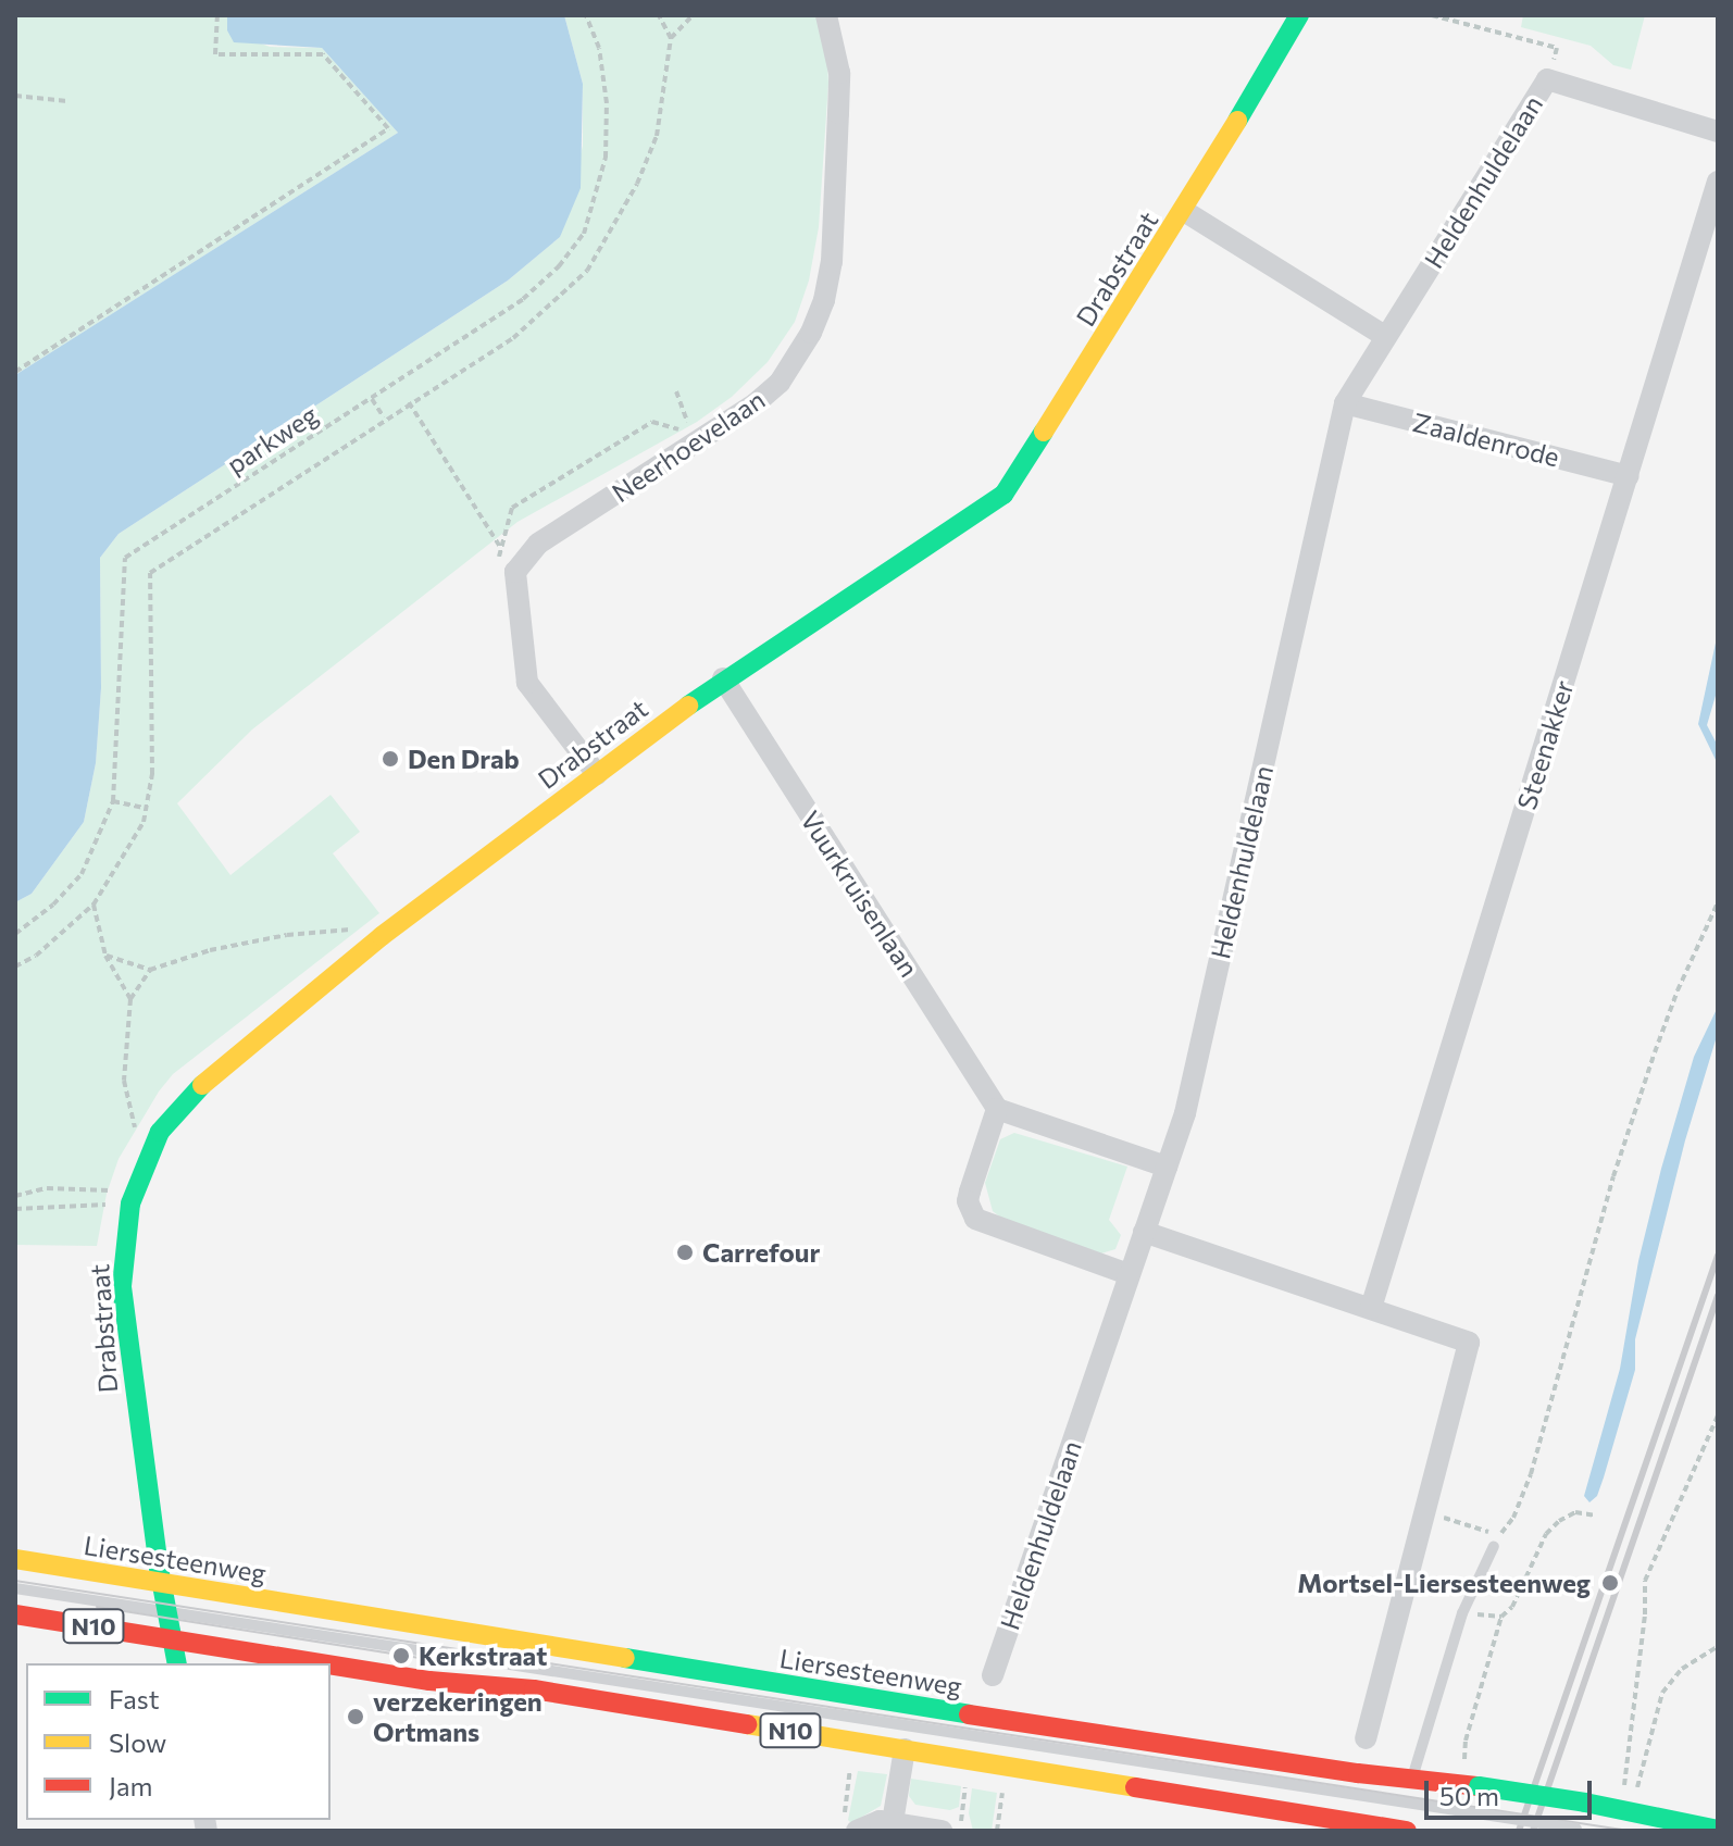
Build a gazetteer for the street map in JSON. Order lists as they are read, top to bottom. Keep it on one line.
{"streets":{"main road":["Drabstraat","Liersesteenweg","N10"],"street":["Heldenhuldelaan","Zaaldenrode","Neerhoevelaan","Steenakker","Vuurkruisenlaan"],"path":["parkweg"]},"crossings":[["Heldenhuldelaan","Zaaldenrode"],["Drabstraat","Vuurkruisenlaan"],["Drabstraat","Liersesteenweg"],["Zaaldenrode","Steenakker"]],"places":["Den Drab","Carrefour","Mortsel-Liersesteenweg","Kerkstraat","verzekeringen Ortmans"],"legend":["Fast","Slow","Jam"],"scale_bar":"50 m"}
